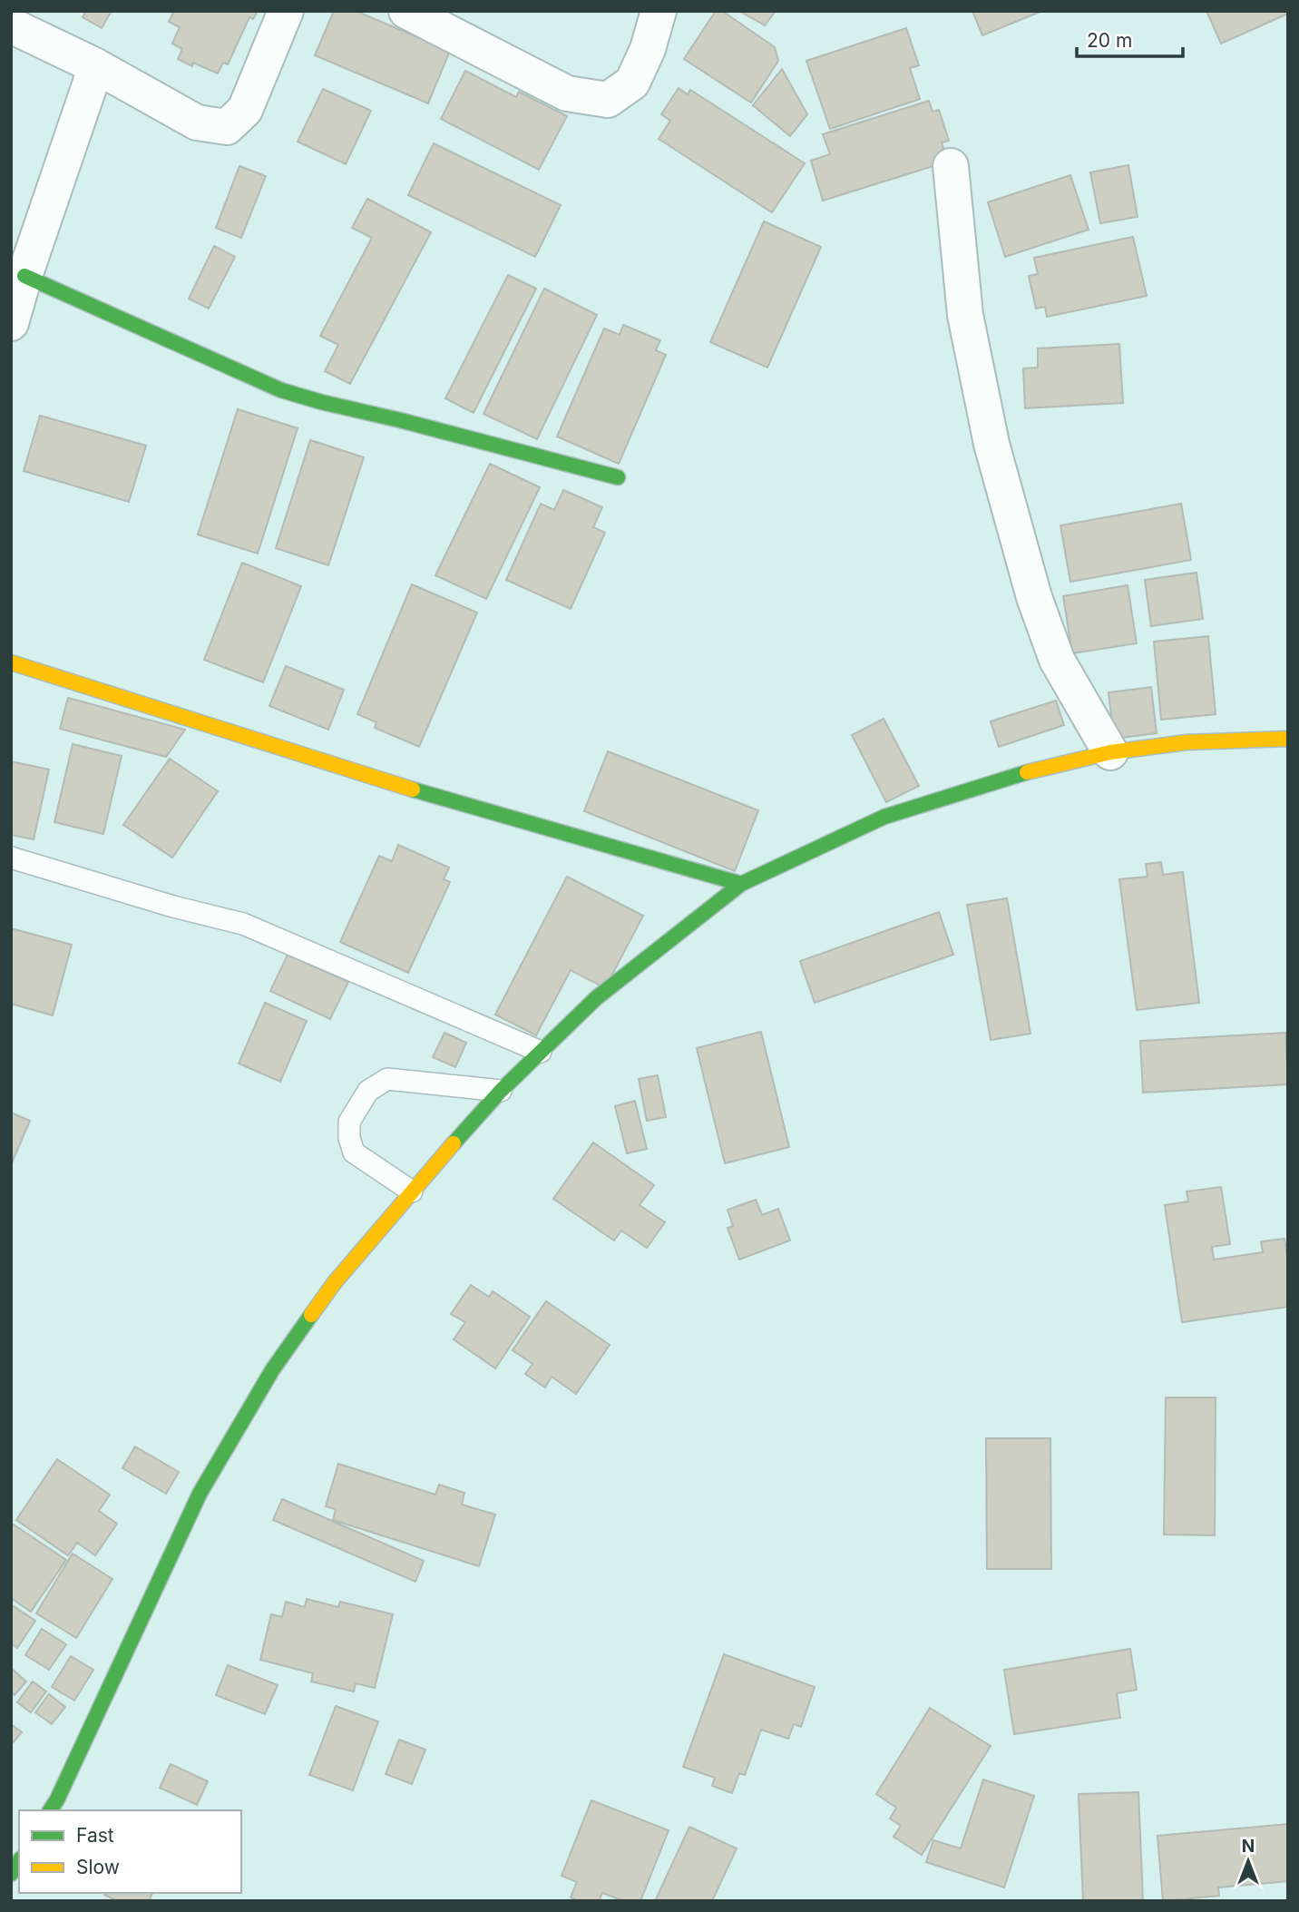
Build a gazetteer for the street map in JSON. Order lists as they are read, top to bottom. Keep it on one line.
{"legend":["Fast","Slow"],"scale_bar":"20 m","north":"top"}
